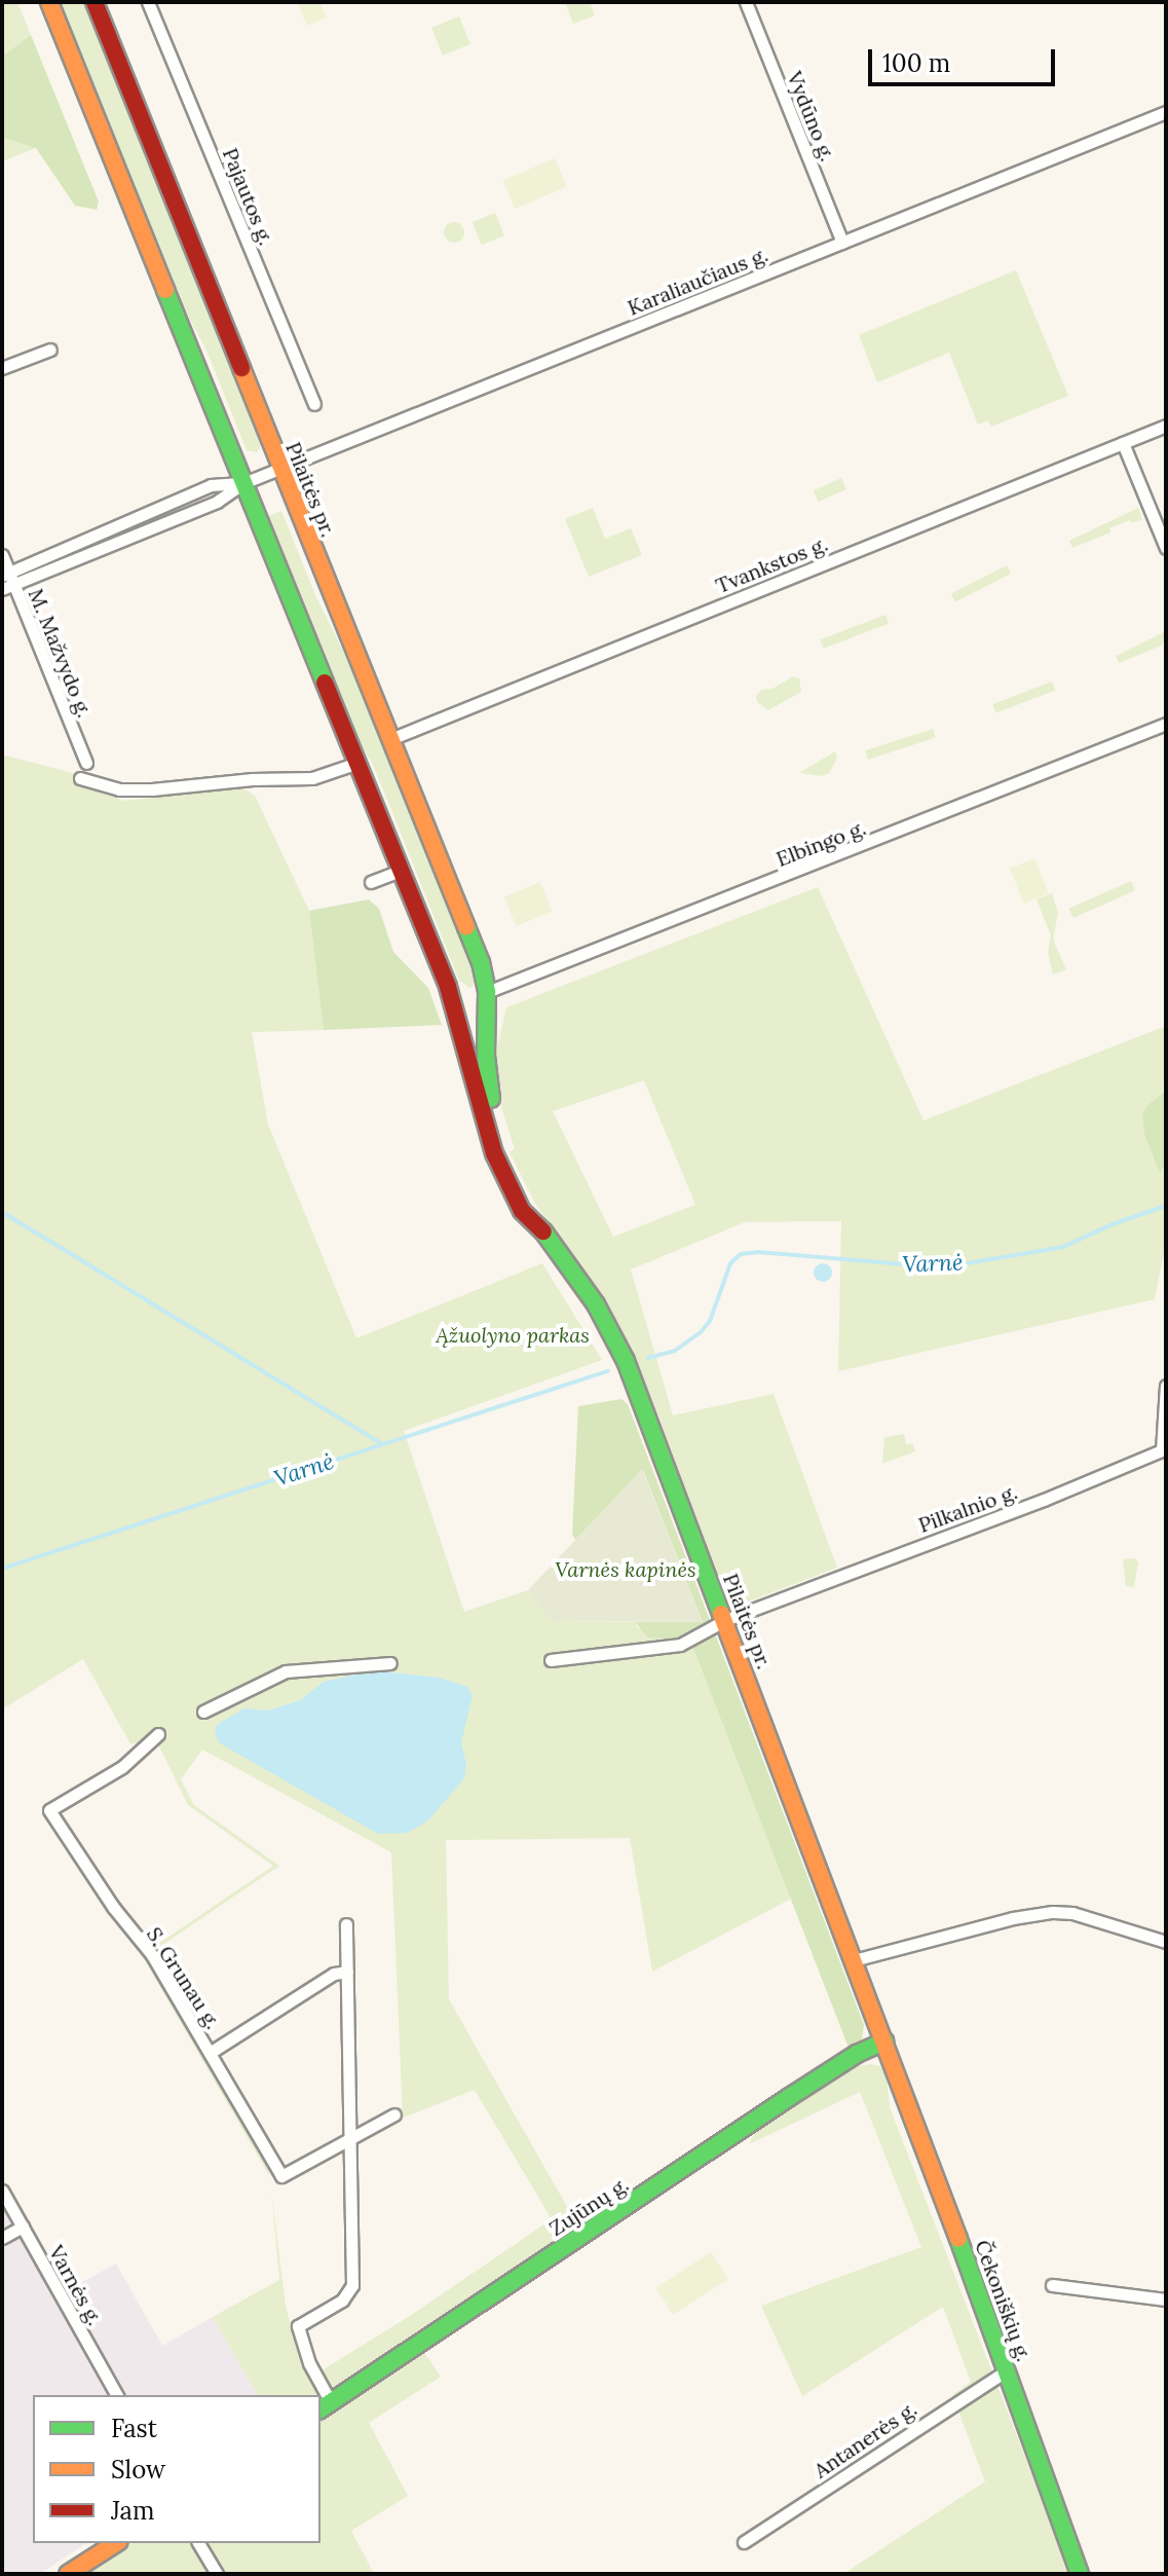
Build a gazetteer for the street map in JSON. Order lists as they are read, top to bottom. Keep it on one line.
{"streets":{"main road":["Pilaitės pr.","Zujūnų g.","Čekoniškių g."],"street":["Vydūno g.","Pajautos g.","Karaliaučiaus g.","Tvankstos g.","M. Mažvydo g.","Elbingo g.","Pilkalnio g.","S. Grunau g.","Varnės g.","Antanerės g."]},"crossings":[["Vydūno g.","Karaliaučiaus g."],["Karaliaučiaus g.","Pilaitės pr."],["Karaliaučiaus g.","M. Mažvydo g."],["Pilaitės pr.","Tvankstos g."],["Pilaitės pr.","Elbingo g."],["Pilaitės pr.","Pilkalnio g."],["Pilaitės pr.","Zujūnų g."],["Pilaitės pr.","Čekoniškių g."],["Zujūnų g.","Čekoniškių g."],["Čekoniškių g.","Antanerės g."]],"water":["Varnė"],"parks":["Ąžuolyno parkas","Varnės kapinės"],"legend":["Fast","Slow","Jam"],"scale_bar":"100 m"}
